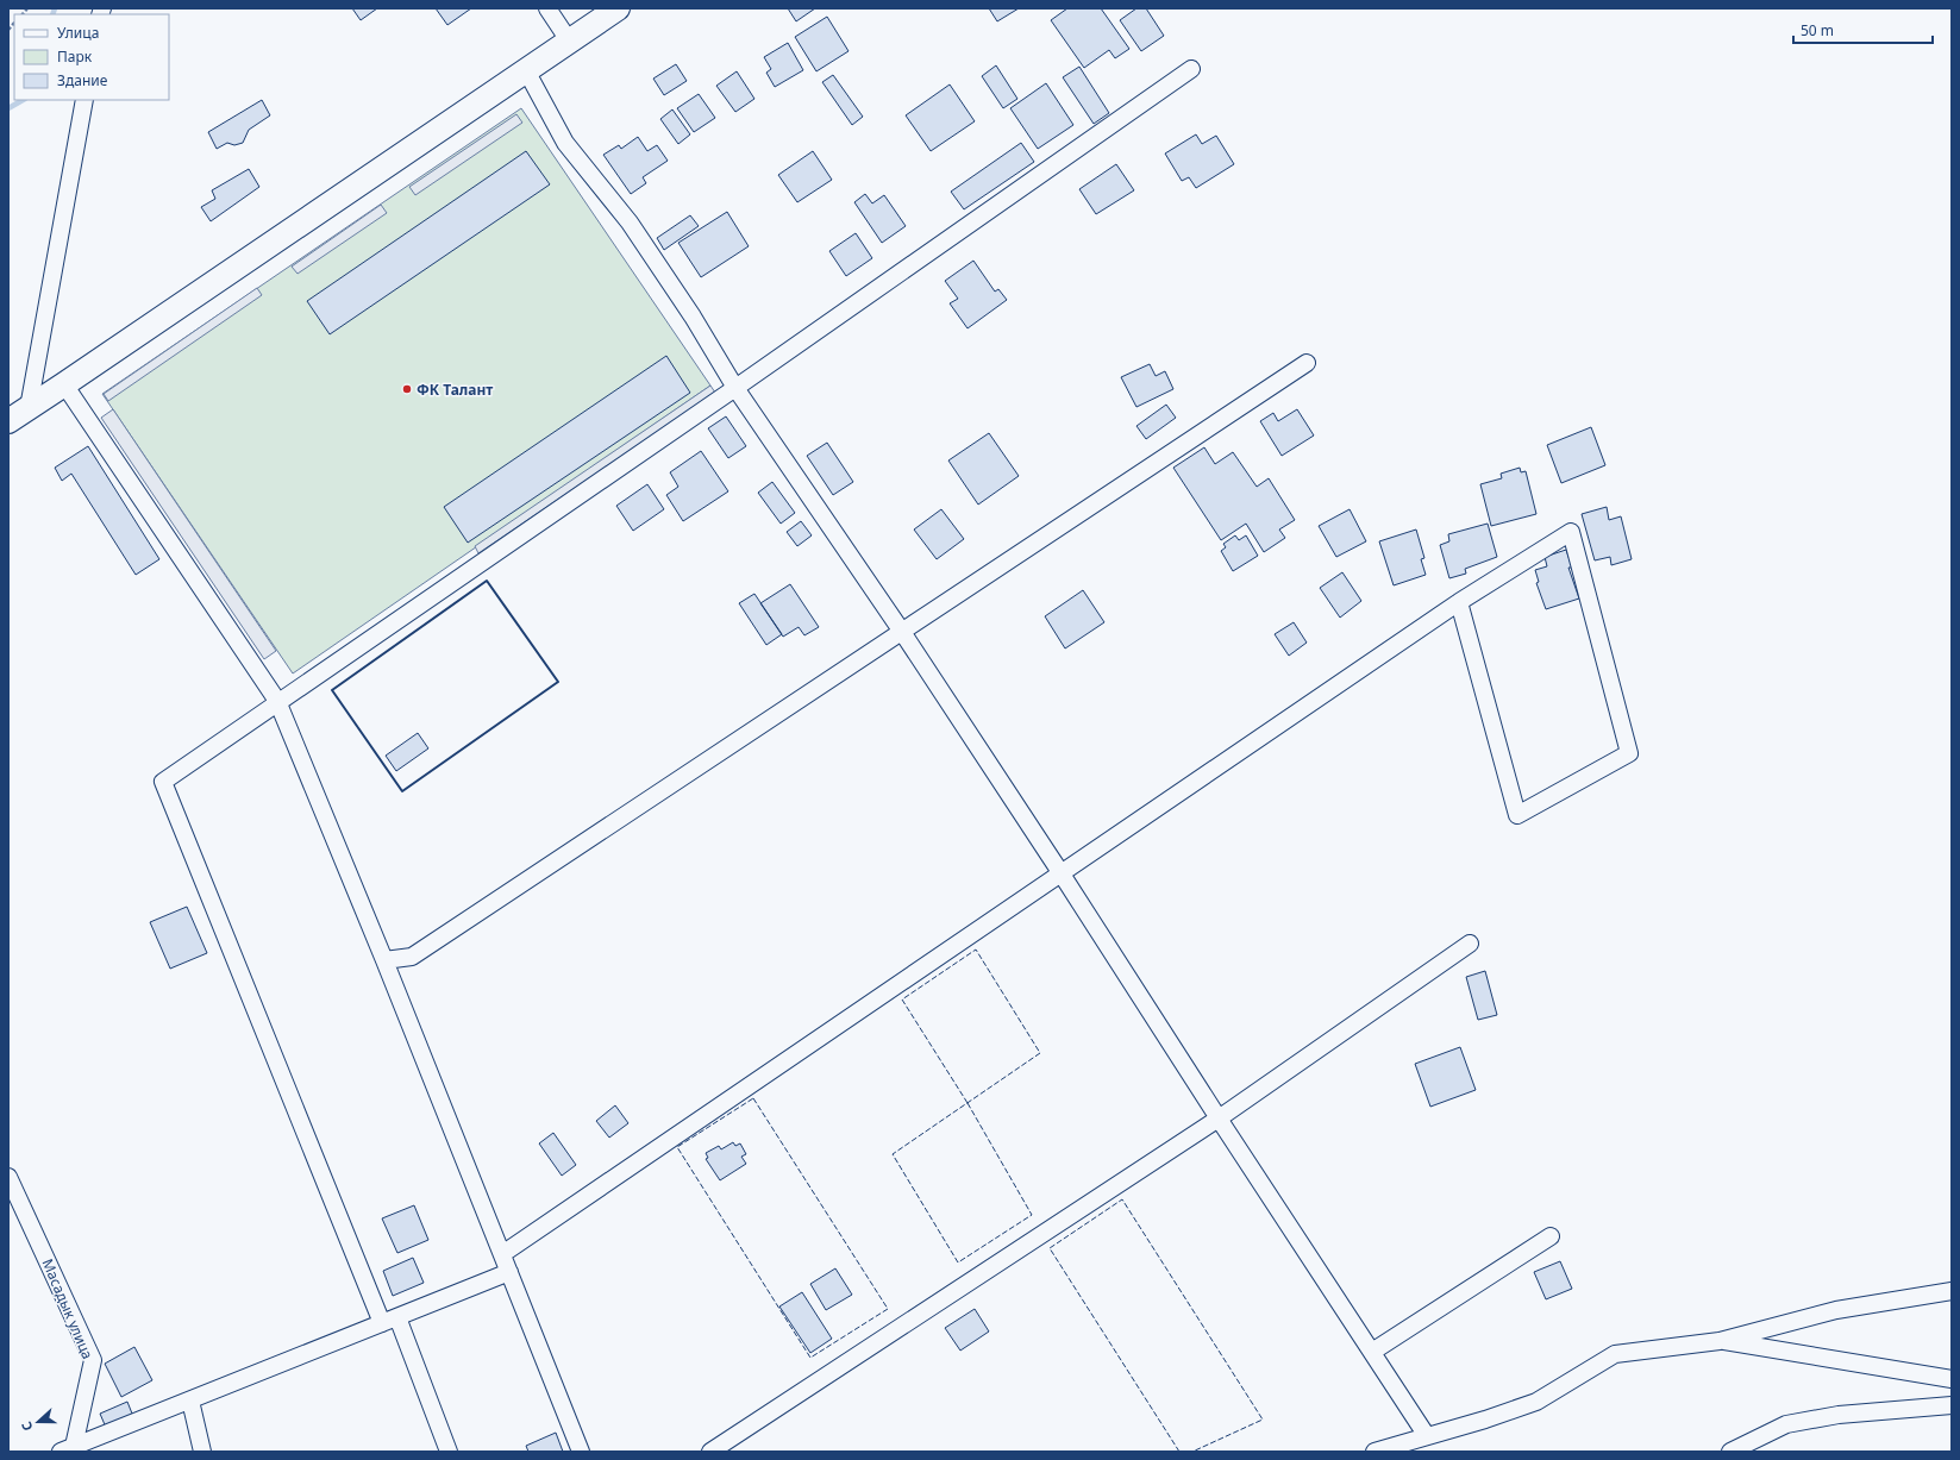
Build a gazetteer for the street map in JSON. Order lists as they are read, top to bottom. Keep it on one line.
{"streets":{"street":["Масадык улица"]},"places":["ФК Талант"],"legend":["Улица","Парк","Здание"],"scale_bar":"50 m","north":"left"}
